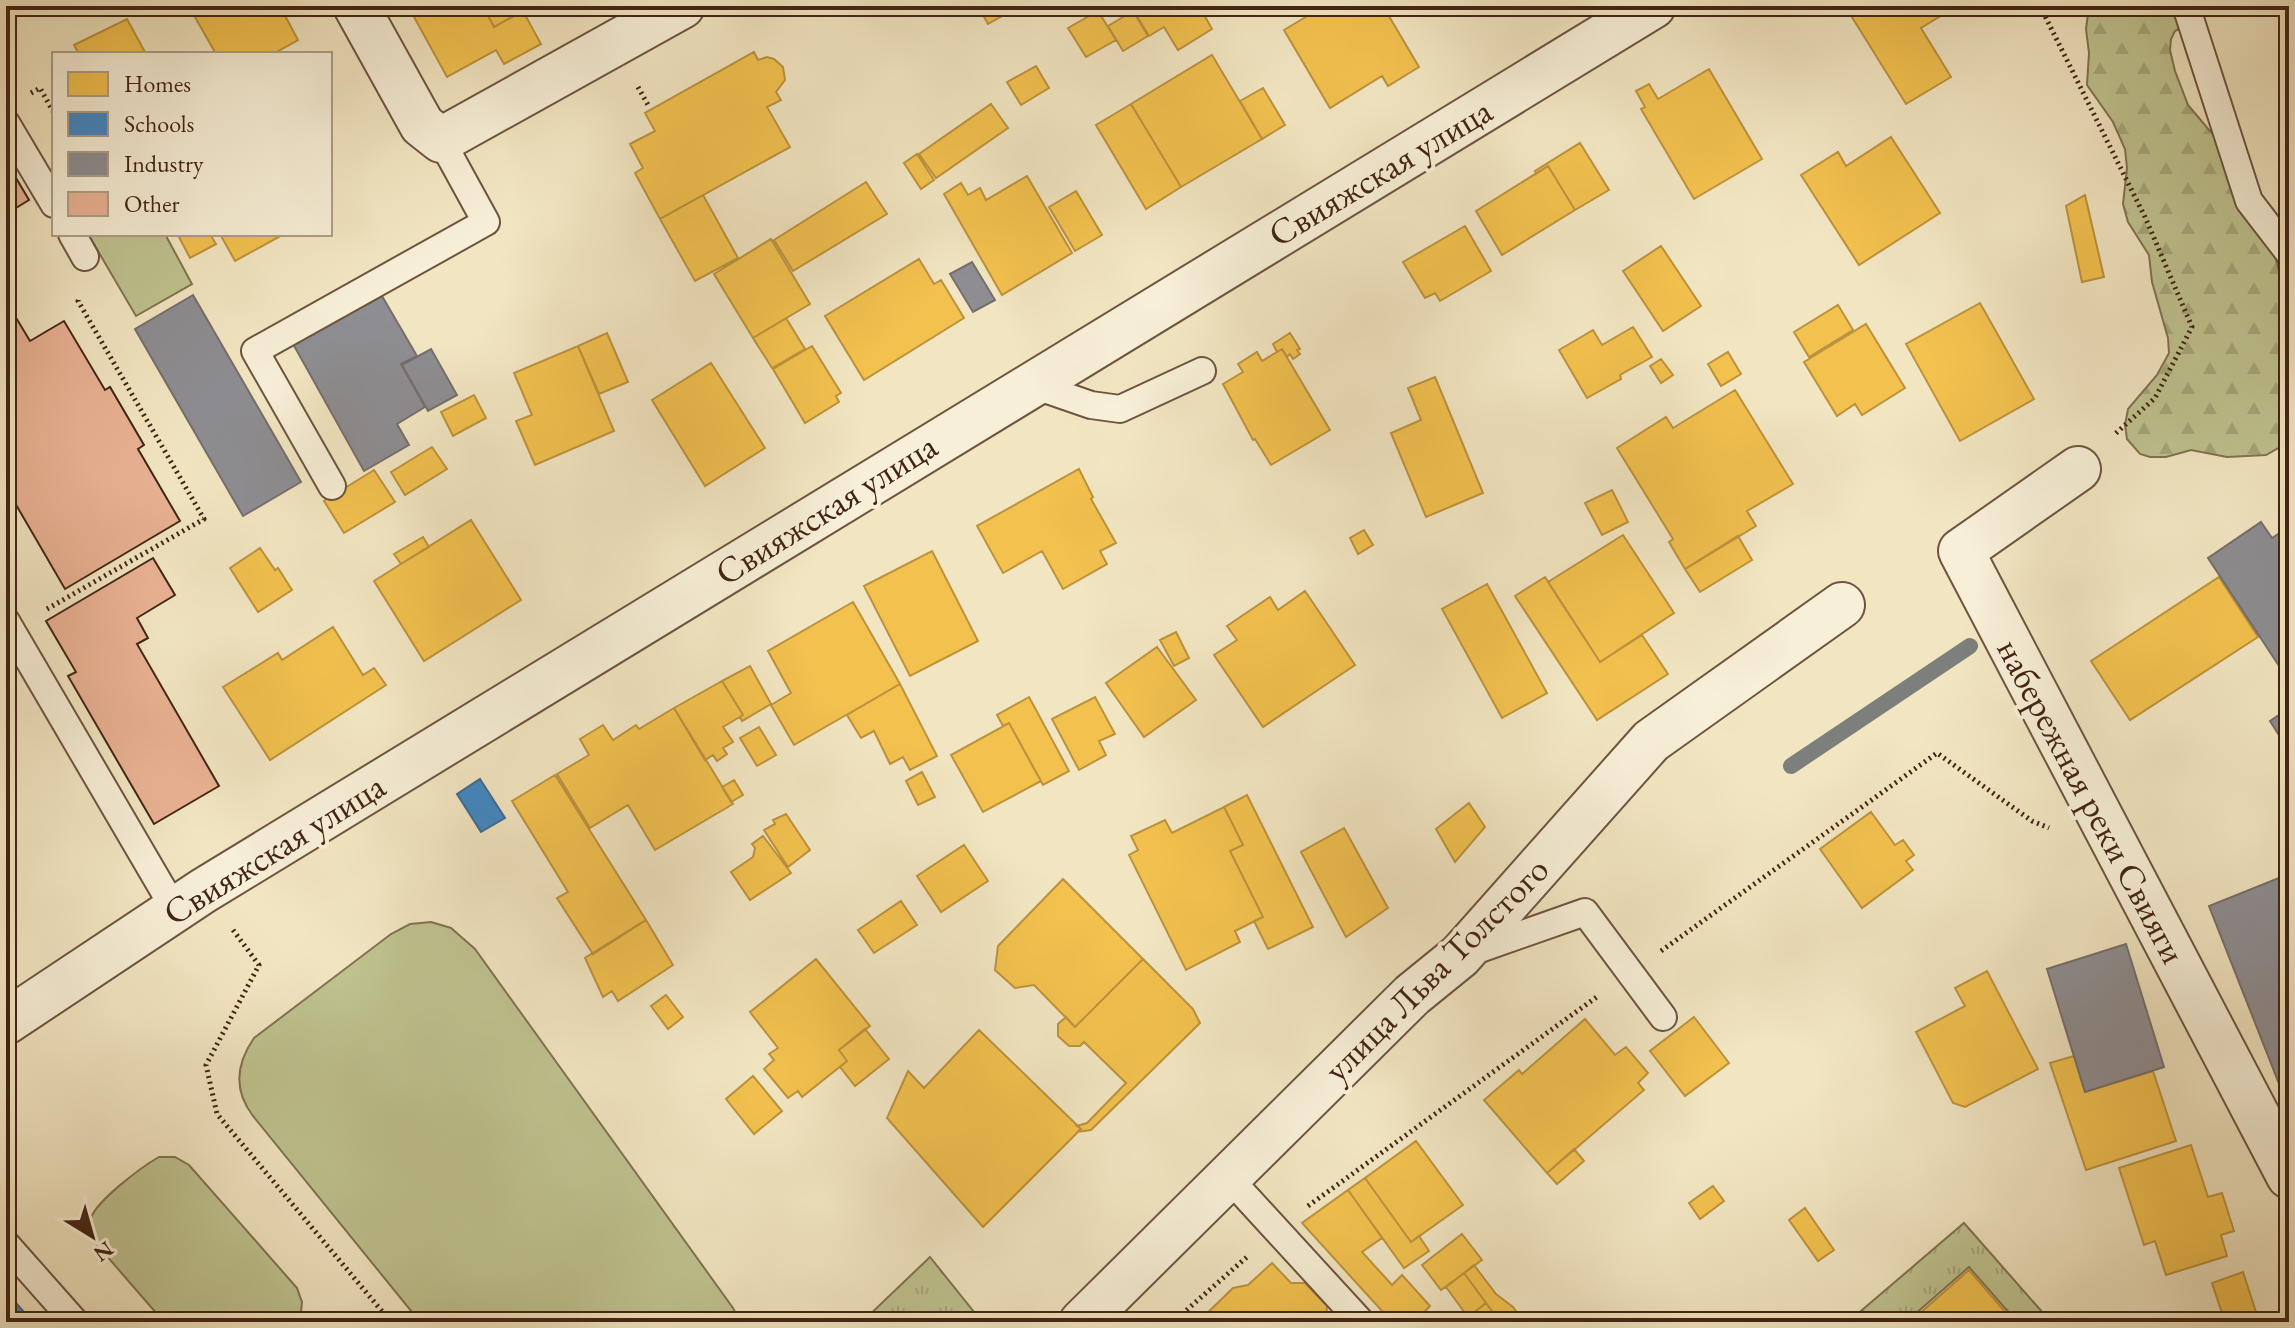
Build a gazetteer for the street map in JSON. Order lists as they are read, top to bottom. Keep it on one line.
{"streets":{"street":["Свияжская улица","набережная реки Свияги","улица Льва Толстого"]},"legend":["Homes","Schools","Industry","Other"],"north":"bottom right"}
